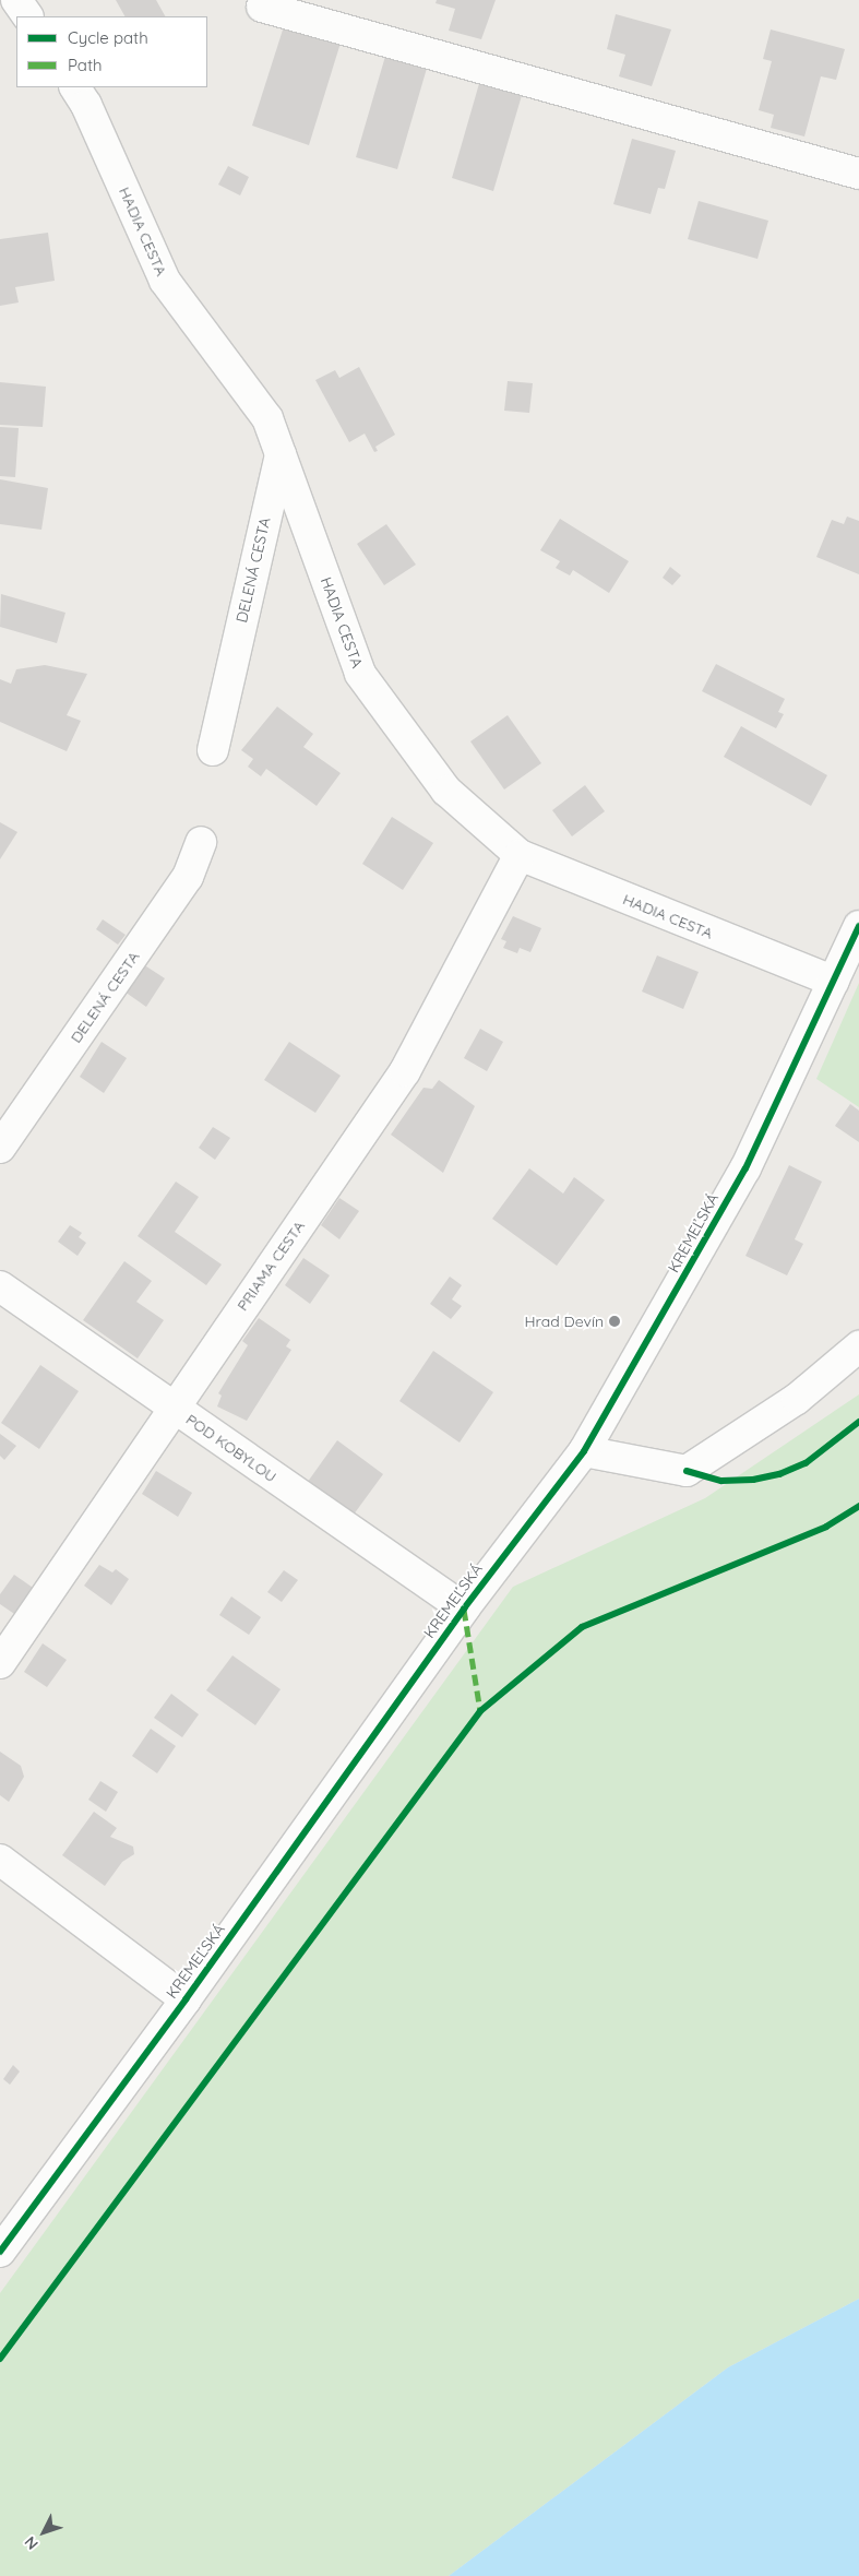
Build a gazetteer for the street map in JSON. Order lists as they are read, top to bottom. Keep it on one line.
{"streets":{"street":["HADIA CESTA","DELENÁ CESTA","KREMEĽSKÁ","PRIAMA CESTA","POD KOBYLOU"]},"crossings":[["HADIA CESTA","DELENÁ CESTA"],["HADIA CESTA","KREMEĽSKÁ"],["HADIA CESTA","PRIAMA CESTA"],["KREMEĽSKÁ","POD KOBYLOU"],["PRIAMA CESTA","POD KOBYLOU"]],"places":["Hrad Devín"],"legend":["Cycle path","Path"],"north":"bottom left"}
